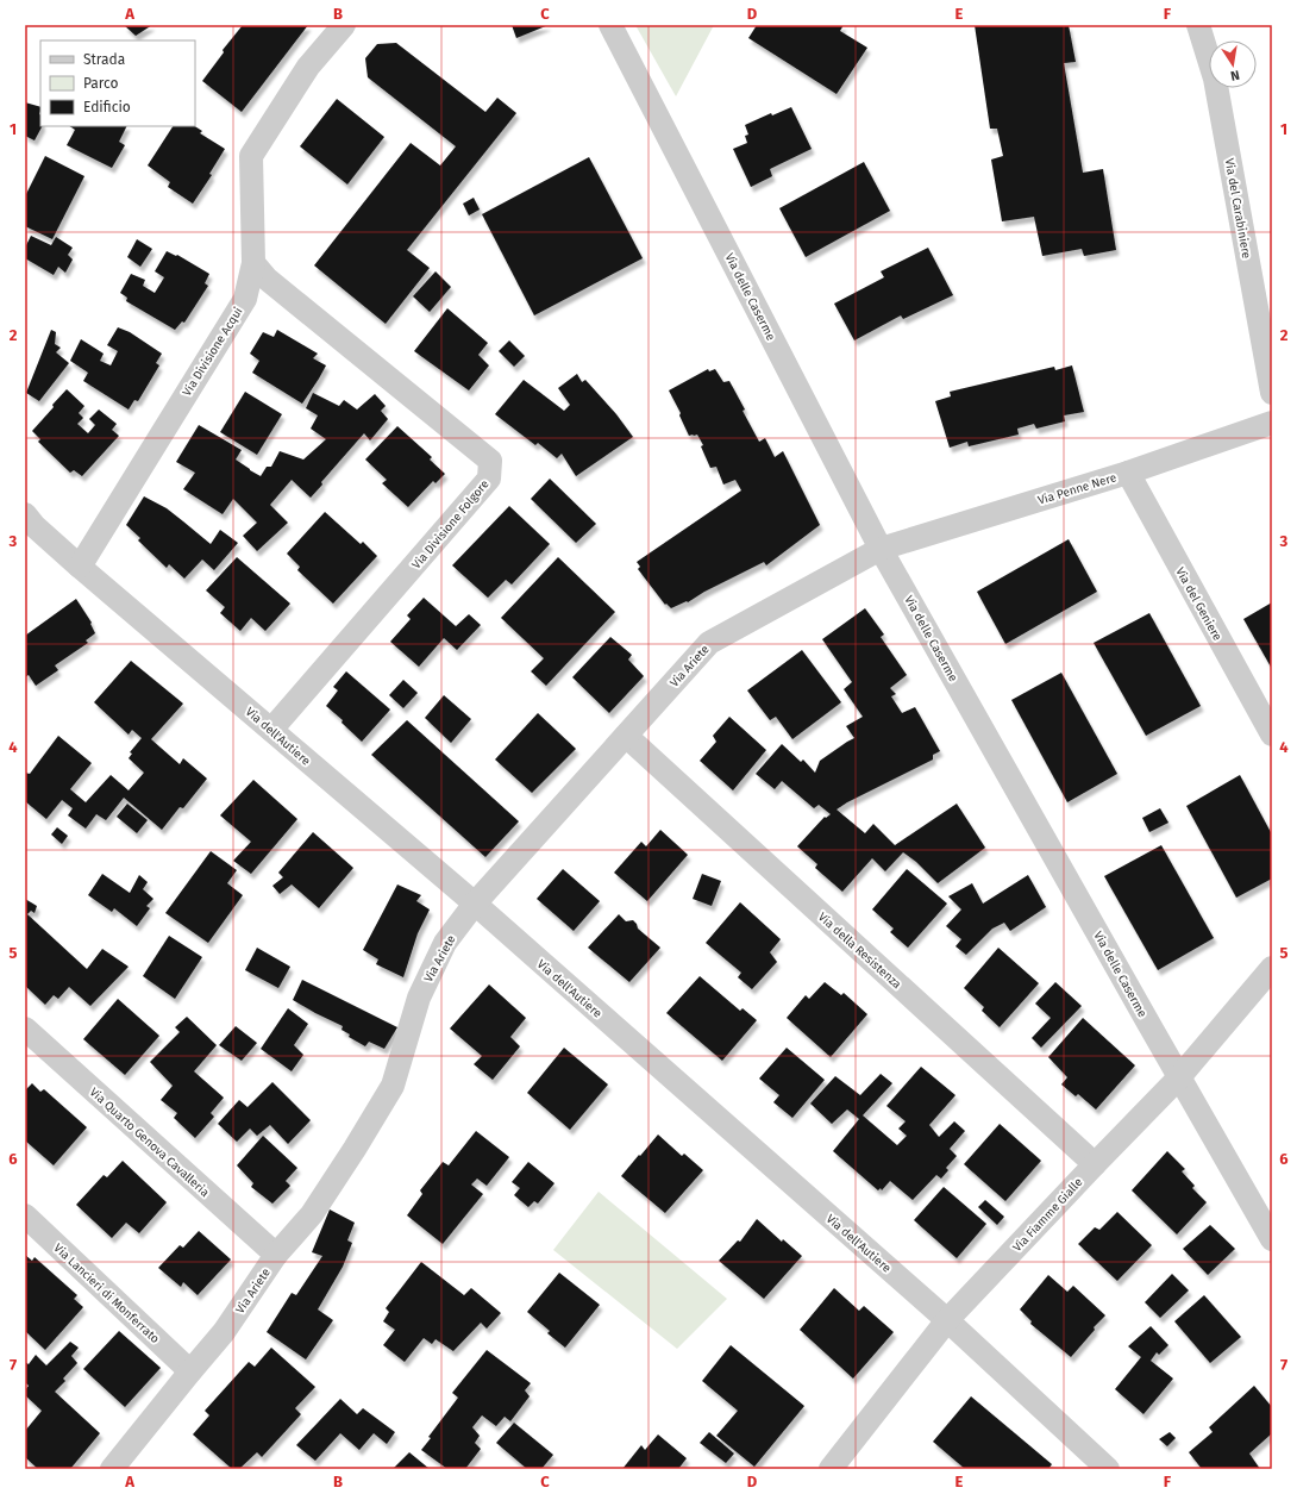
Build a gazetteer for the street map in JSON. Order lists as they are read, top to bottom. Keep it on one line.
{"streets":{"street":["Via del Carabiniere","Via delle Caserme","Via Divisione Acqui","Via Penne Nere","Via Divisione Folgore","Via del Geniere","Via Ariete","Via dell'Autiere","Via della Resistenza","Via Quarto Genova Cavalleria","Via Fiamme Gialle","Via Lancieri di Monferrato"]},"crossings":[["Via delle Caserme","Via Penne Nere"],["Via delle Caserme","Via Ariete"],["Via delle Caserme","Via Fiamme Gialle"],["Via Divisione Acqui","Via Divisione Folgore"],["Via Divisione Acqui","Via dell'Autiere"],["Via Penne Nere","Via del Geniere"],["Via Penne Nere","Via Ariete"],["Via Divisione Folgore","Via dell'Autiere"],["Via Ariete","Via dell'Autiere"],["Via Ariete","Via della Resistenza"],["Via Ariete","Via Quarto Genova Cavalleria"],["Via Ariete","Via Lancieri di Monferrato"],["Via dell'Autiere","Via Fiamme Gialle"],["Via della Resistenza","Via Fiamme Gialle"]],"legend":["Strada","Parco","Edificio"],"north":"bottom","grid":{"columns":["A","B","C","D","E","F"],"rows":["1","2","3","4","5","6","7"]}}
